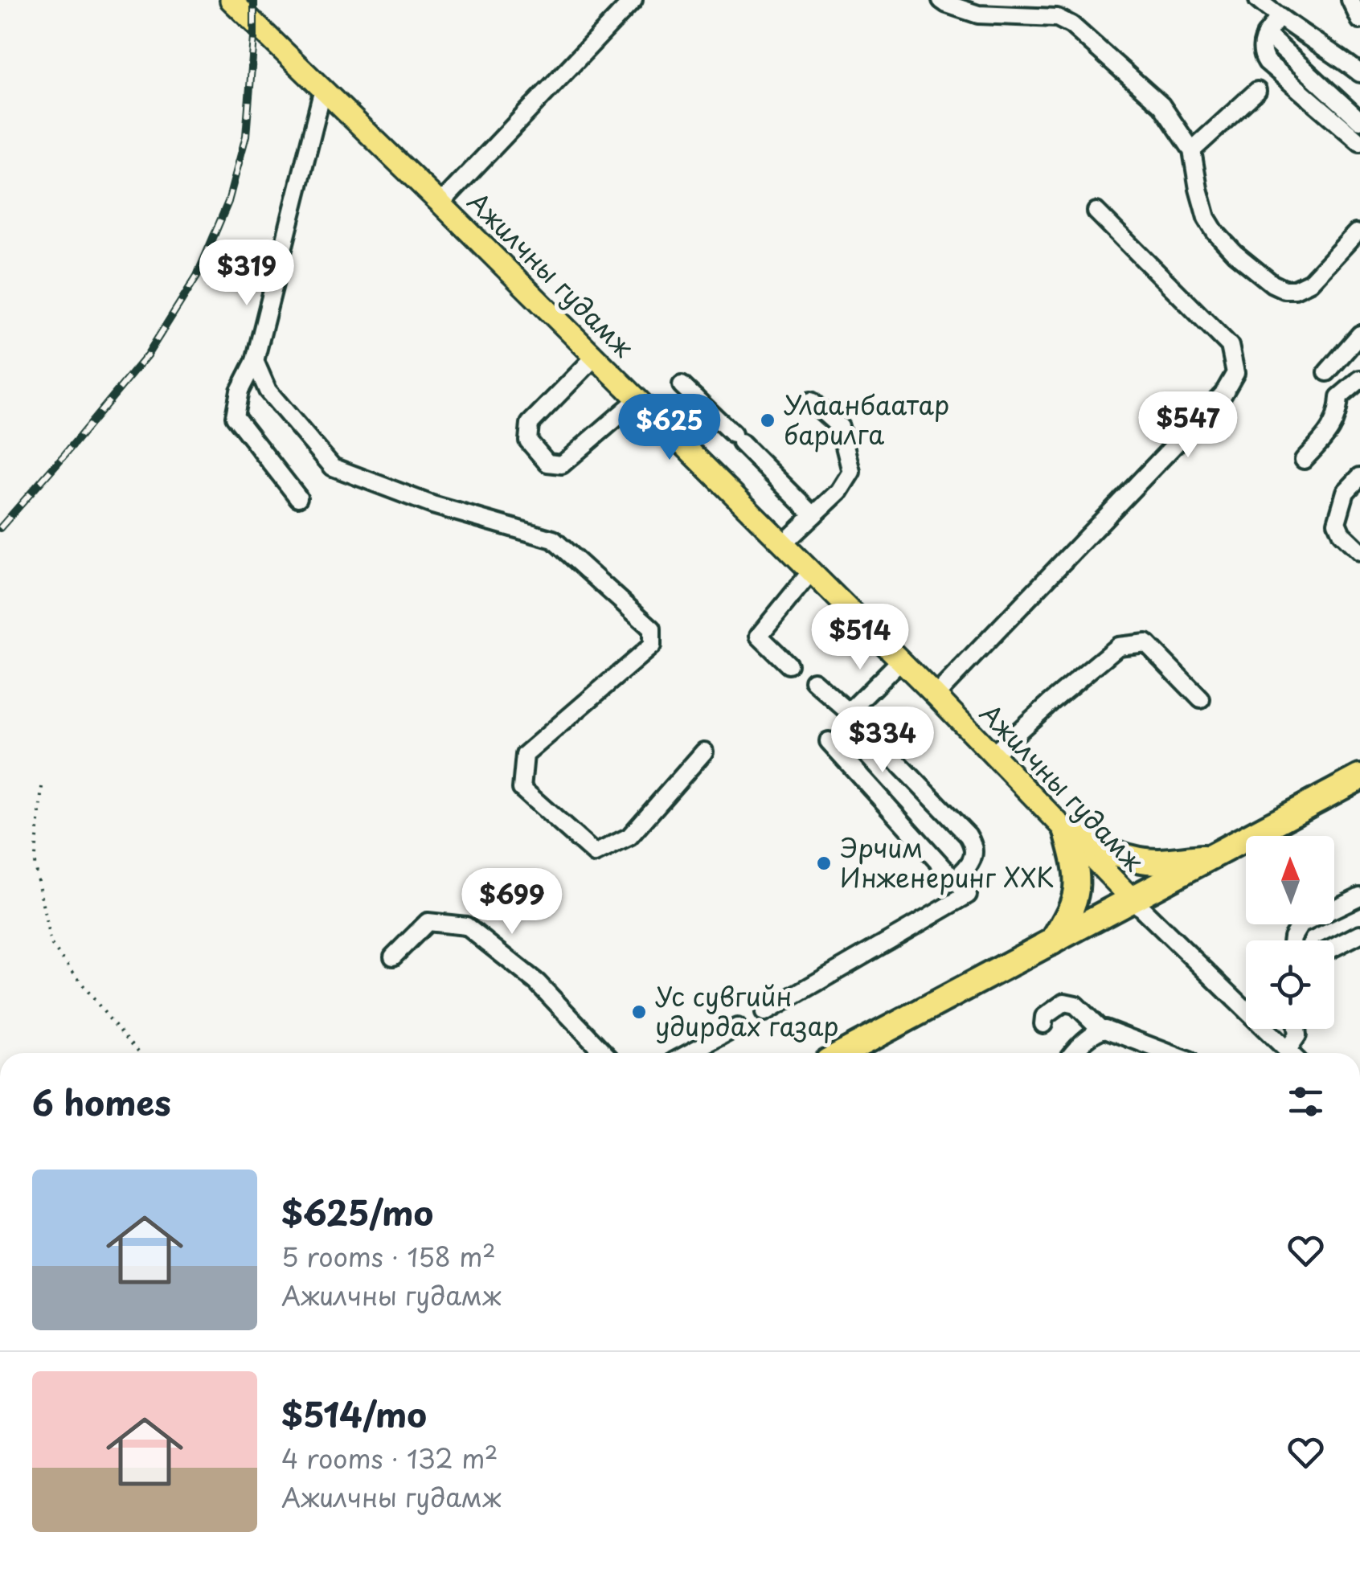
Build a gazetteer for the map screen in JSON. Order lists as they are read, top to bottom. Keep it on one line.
{"streets":{"main road":["Ажилчны гудамж"]},"places":["Улаанбаатар барилга","Эрчим Инженеринг ХХК","Ус сувгийн удирдах газар"],"north":"top","page":{"price":["$319","$547","$625","$514","$334","$699"],"heading":"6 homes","list":[{"name":"$625/mo","note":"5 rooms · 158 m² · Ажилчны гудамж"},{"name":"$514/mo","note":"4 rooms · 132 m² · Ажилчны гудамж"}]}}
